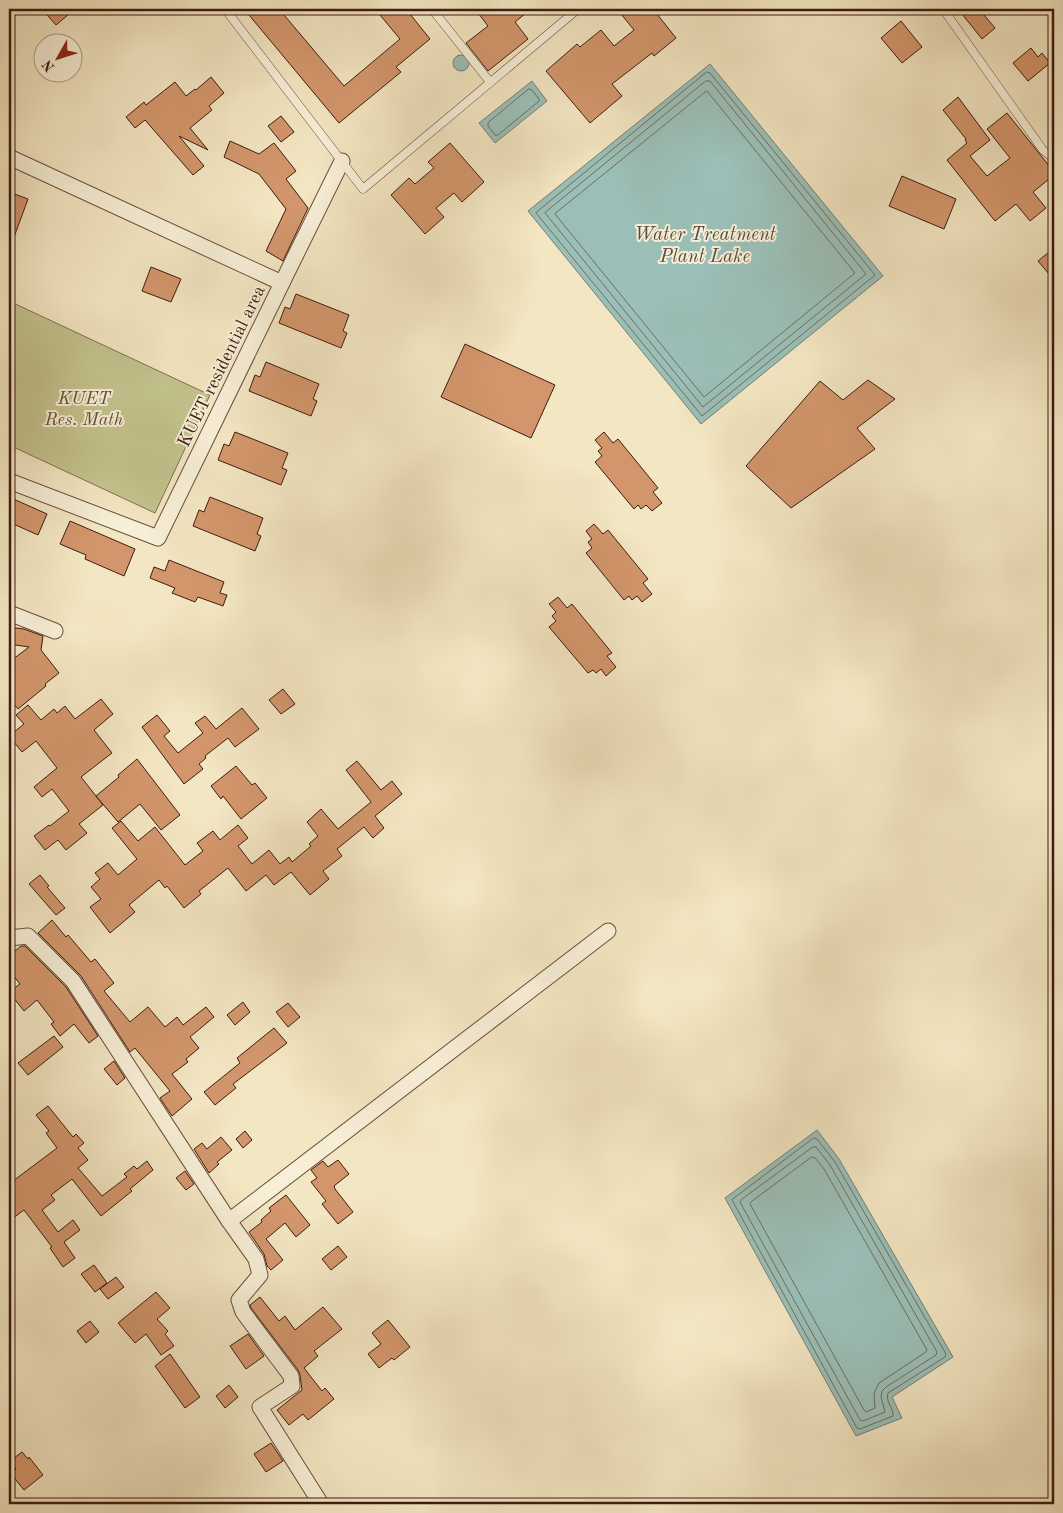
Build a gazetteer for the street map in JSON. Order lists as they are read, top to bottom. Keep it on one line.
{"streets":{"street":["KUET residential area"]},"water":["Water Treatment Plant Lake"],"parks":["KUET Res. Math"],"north":"bottom left"}
